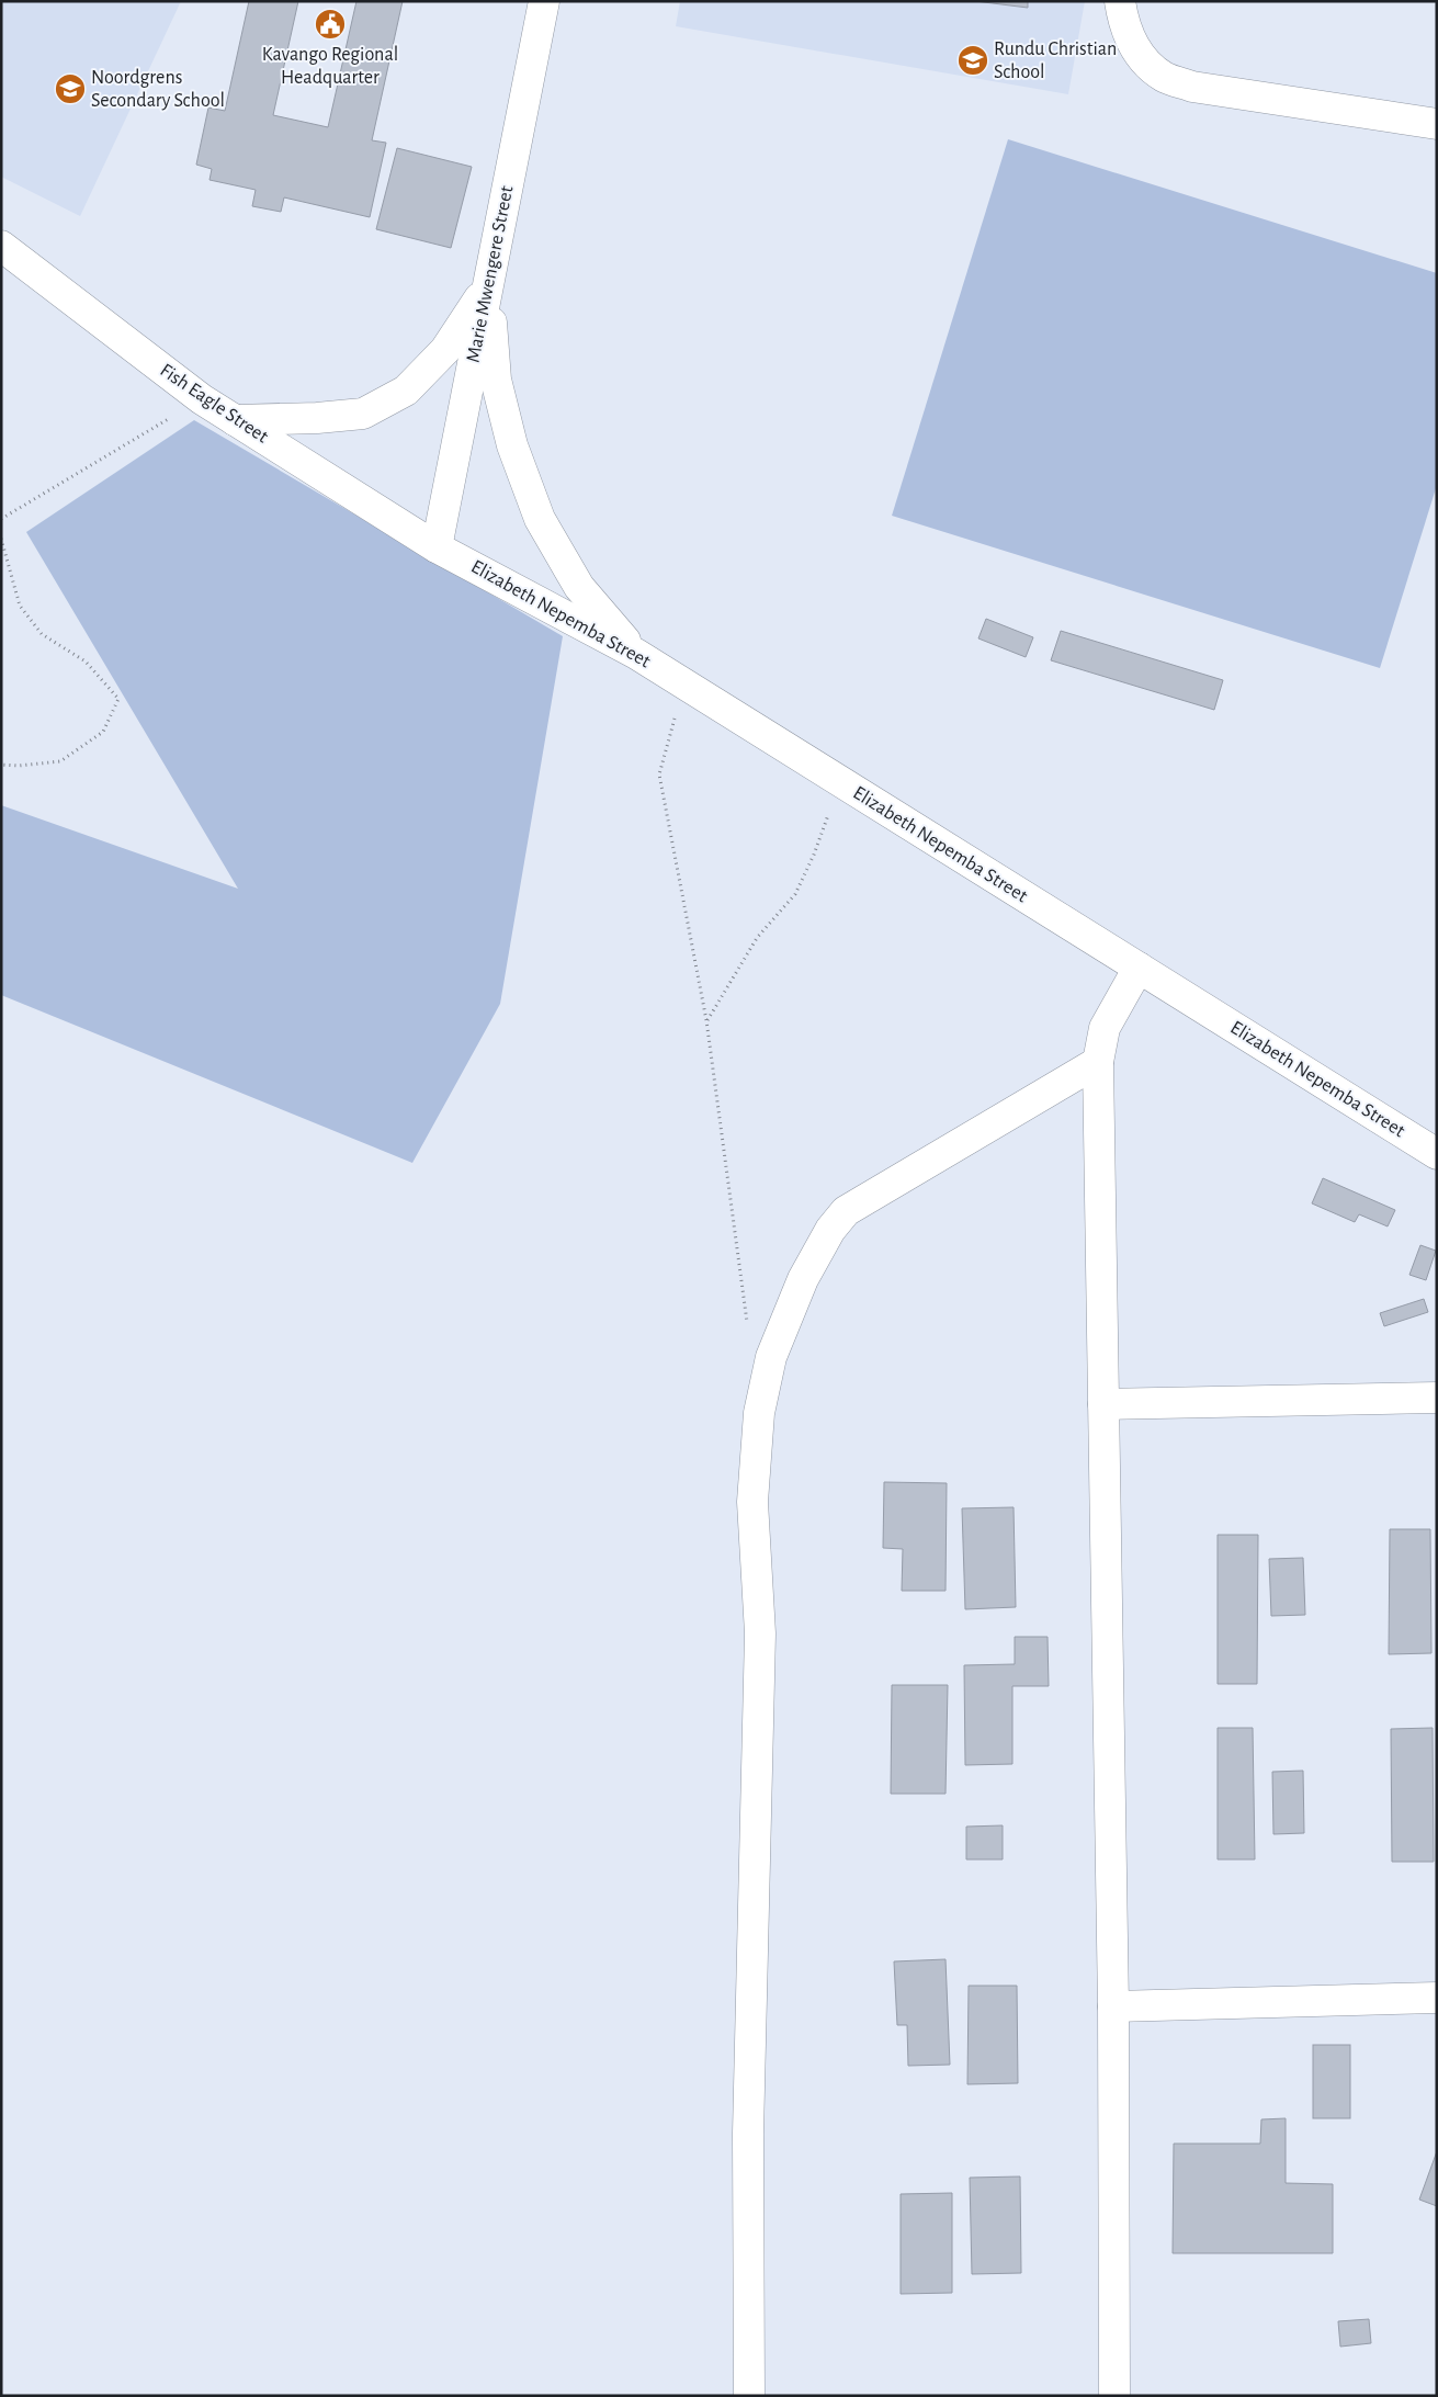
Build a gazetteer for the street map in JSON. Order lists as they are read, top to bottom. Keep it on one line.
{"streets":{"street":["Marie Mwengere Street","Fish Eagle Street","Elizabeth Nepemba Street"]},"crossings":[["Marie Mwengere Street","Fish Eagle Street"],["Marie Mwengere Street","Elizabeth Nepemba Street"],["Fish Eagle Street","Elizabeth Nepemba Street"]],"places":{"public building":["Kavango Regional Headquarter"],"school or university":["Rundu Christian School","Noordgrens Secondary School"]}}
